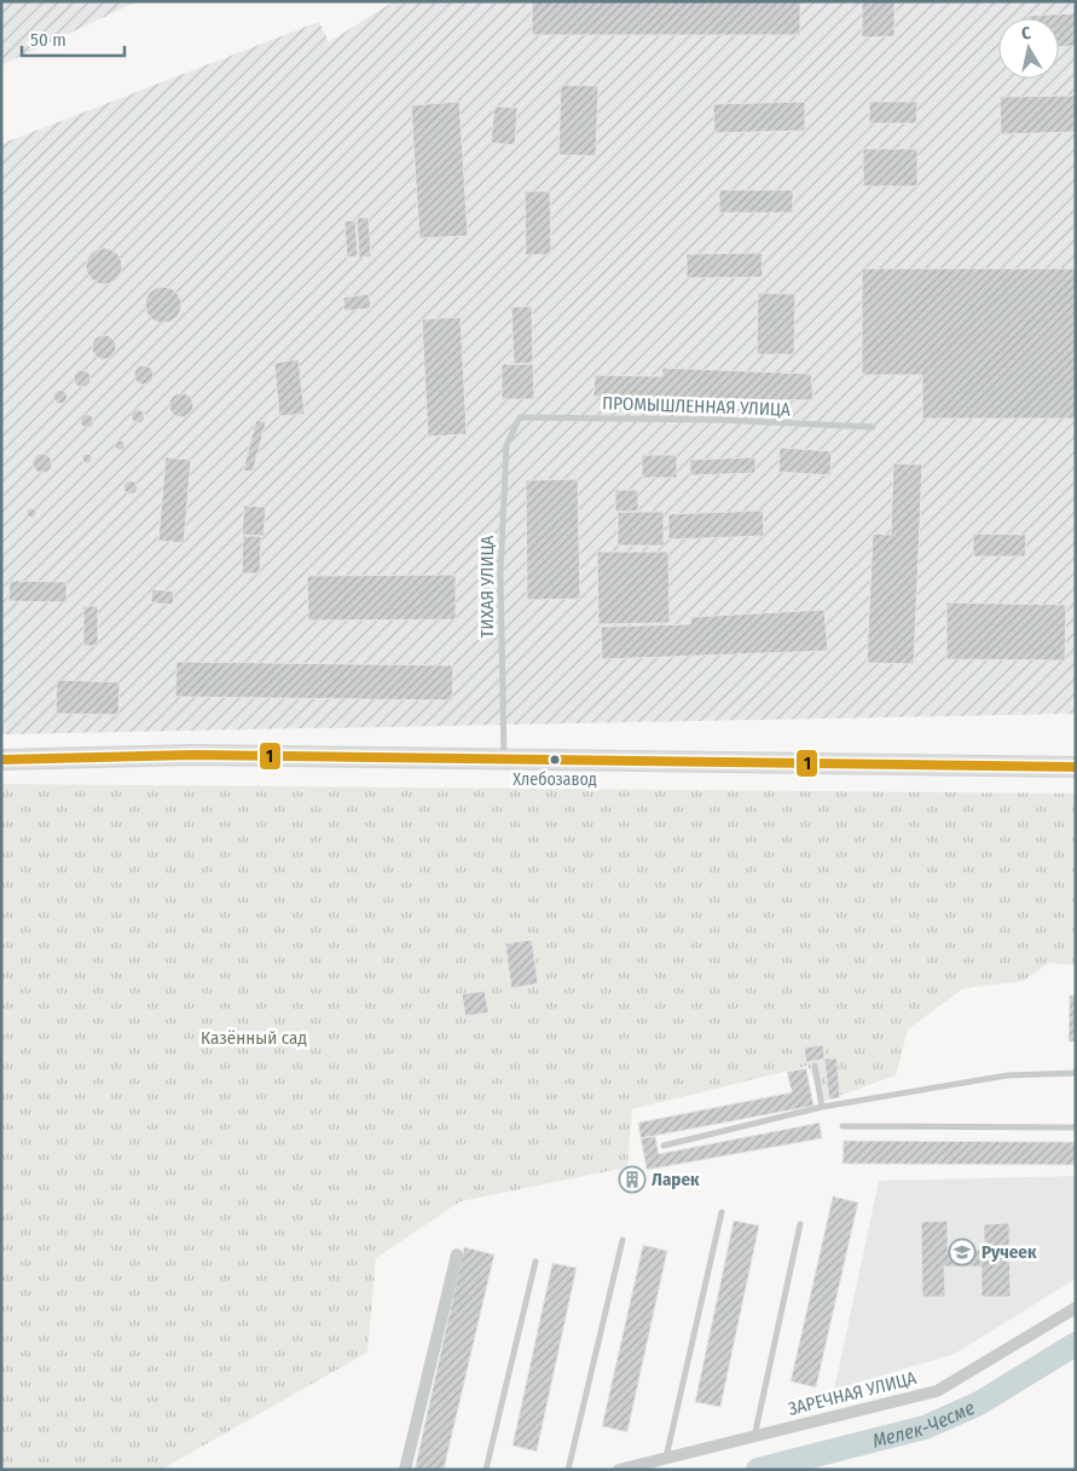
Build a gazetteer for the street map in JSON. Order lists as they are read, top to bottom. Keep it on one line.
{"streets":{"street":["ЗАРЕЧНАЯ УЛИЦА"],"lane":["ПРОМЫШЛЕННАЯ УЛИЦА","ТИХАЯ УЛИЦА"]},"crossings":[["ПРОМЫШЛЕННАЯ УЛИЦА","ТИХАЯ УЛИЦА"]],"water":["Мелек-Чесме"],"parks":["Казённый сад"],"places":{"other":["Хлебозавод"],"building":["Ларек"],"school or university":["Ручеек"]},"lines":["transit line 1"],"scale_bar":"50 m","north":"top"}
